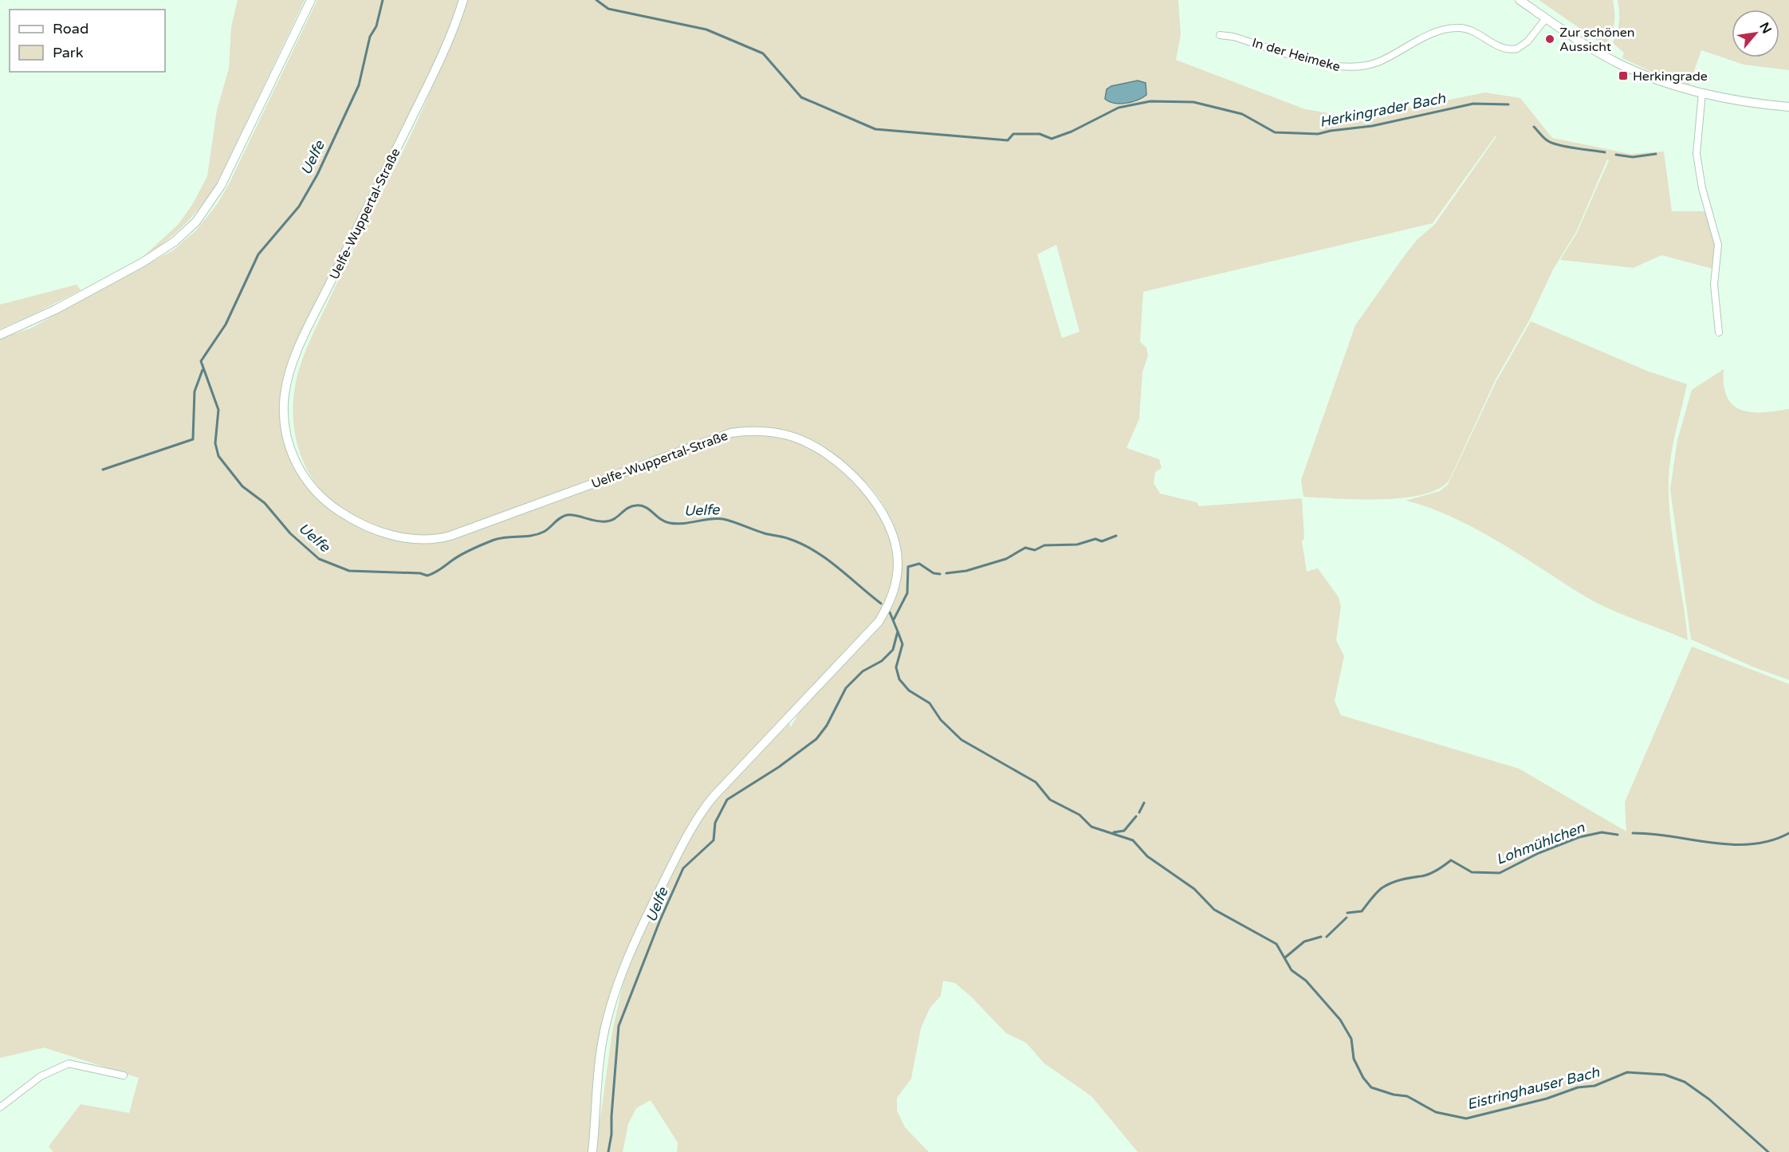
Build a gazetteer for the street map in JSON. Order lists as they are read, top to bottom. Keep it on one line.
{"streets":{"main road":["Uelfe-Wuppertal-Straße"],"street":["In der Heimeke"]},"water":["Herkingrader Bach","Uelfe","Lohmühlchen","Eistringhauser Bach"],"places":{"other":["Zur schönen Aussicht"],"transit":["Herkingrade"]},"legend":["Road","Park"],"north":"top right"}
